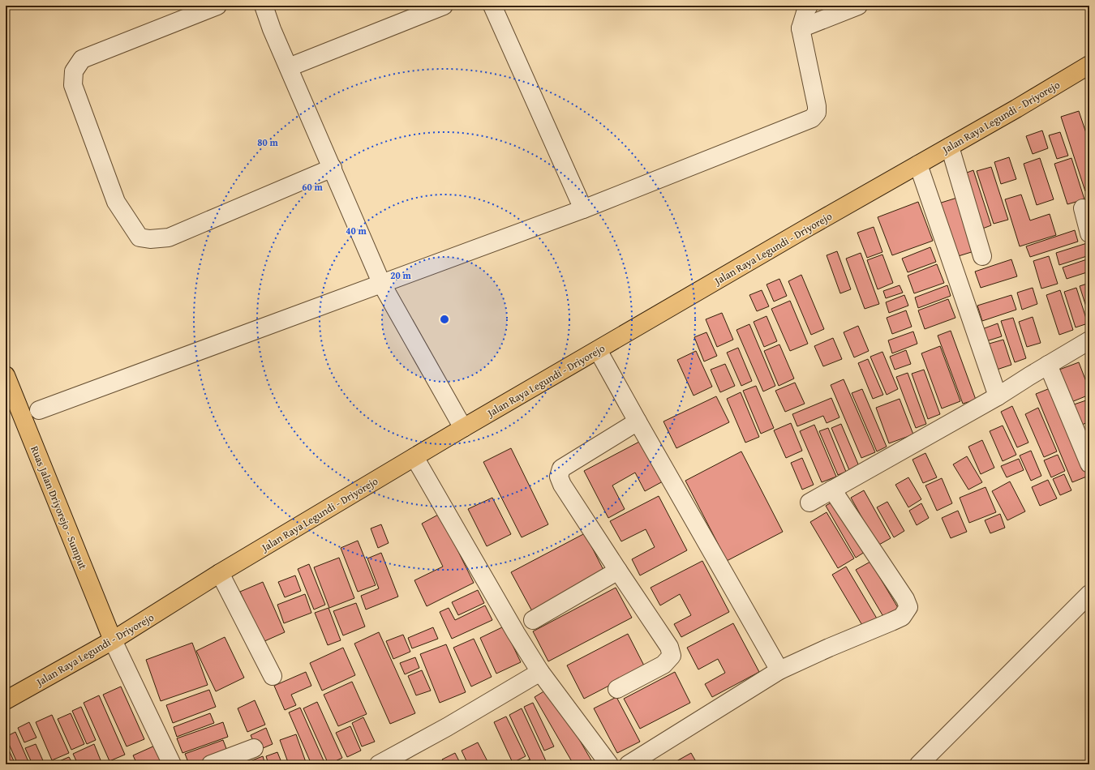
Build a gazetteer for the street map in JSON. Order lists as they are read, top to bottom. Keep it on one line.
{"streets":{"main road":["Jalan Raya Legundi - Driyorejo","Ruas Jalan Driyorejo - Sumput"]},"crossings":[["Jalan Raya Legundi - Driyorejo","Ruas Jalan Driyorejo - Sumput"]],"rings":["80 m","60 m","40 m","20 m"]}
